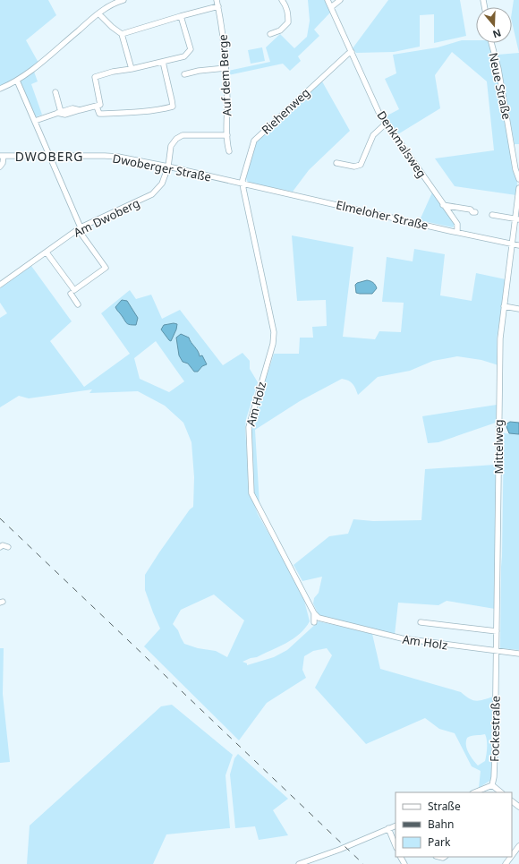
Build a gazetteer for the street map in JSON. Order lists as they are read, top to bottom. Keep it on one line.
{"streets":{"street":["Auf dem Berge","Neue Straße","Riehenweg","Denkmalsweg","Dwoberger Straße","Elmeloher Straße","Am Dwoberg","Am Holz","Mittelweg","Fockestraße"]},"crossings":[["Auf dem Berge","Am Dwoberg"],["Riehenweg","Denkmalsweg"],["Riehenweg","Dwoberger Straße"],["Riehenweg","Elmeloher Straße"],["Riehenweg","Am Holz"],["Denkmalsweg","Elmeloher Straße"],["Dwoberger Straße","Elmeloher Straße"],["Dwoberger Straße","Am Dwoberg"],["Dwoberger Straße","Am Holz"],["Elmeloher Straße","Am Holz"],["Elmeloher Straße","Mittelweg"],["Am Holz","Mittelweg"],["Am Holz","Fockestraße"],["Mittelweg","Fockestraße"]],"districts":["DWOBERG"],"legend":["Straße","Bahn","Park"],"north":"bottom"}
